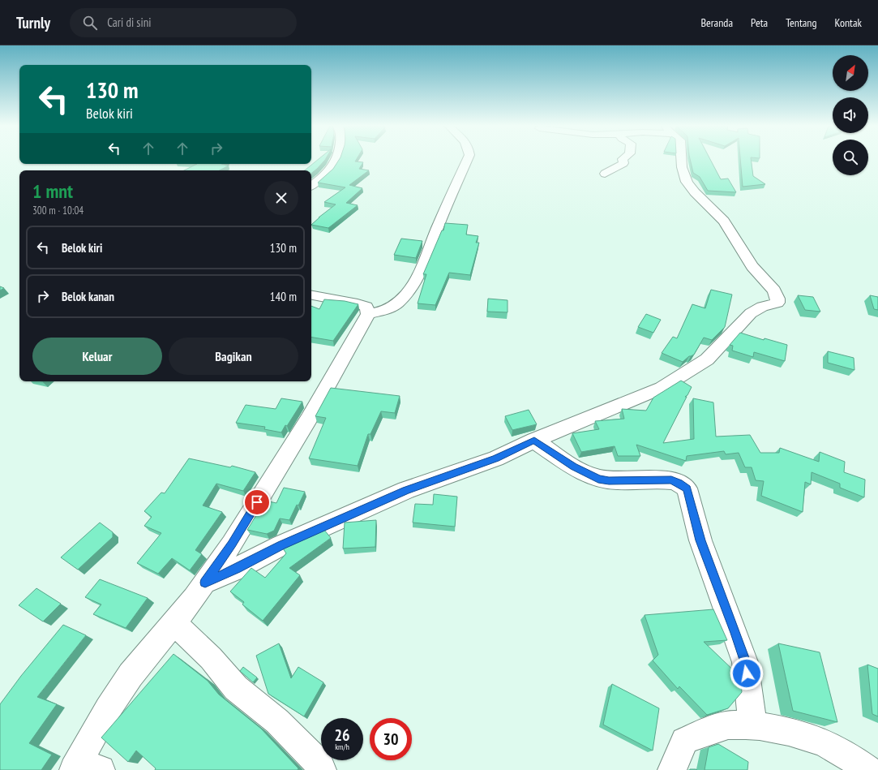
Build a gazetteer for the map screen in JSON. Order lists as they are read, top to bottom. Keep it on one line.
{"north":"top right","page":{"header":"Turnly","search":"Cari di sini","nav":["Beranda","Peta","Tentang","Kontak"],"turn":["130 m","Belok kiri"],"heading":["1 mnt","300 m · 10:04"],"list":[{"name":"Belok kiri","value":"130 m"},{"name":"Belok kanan","value":"140 m"}],"buttons":["Keluar","Bagikan"],"speed":"26 km/h","limit":"30"}}
